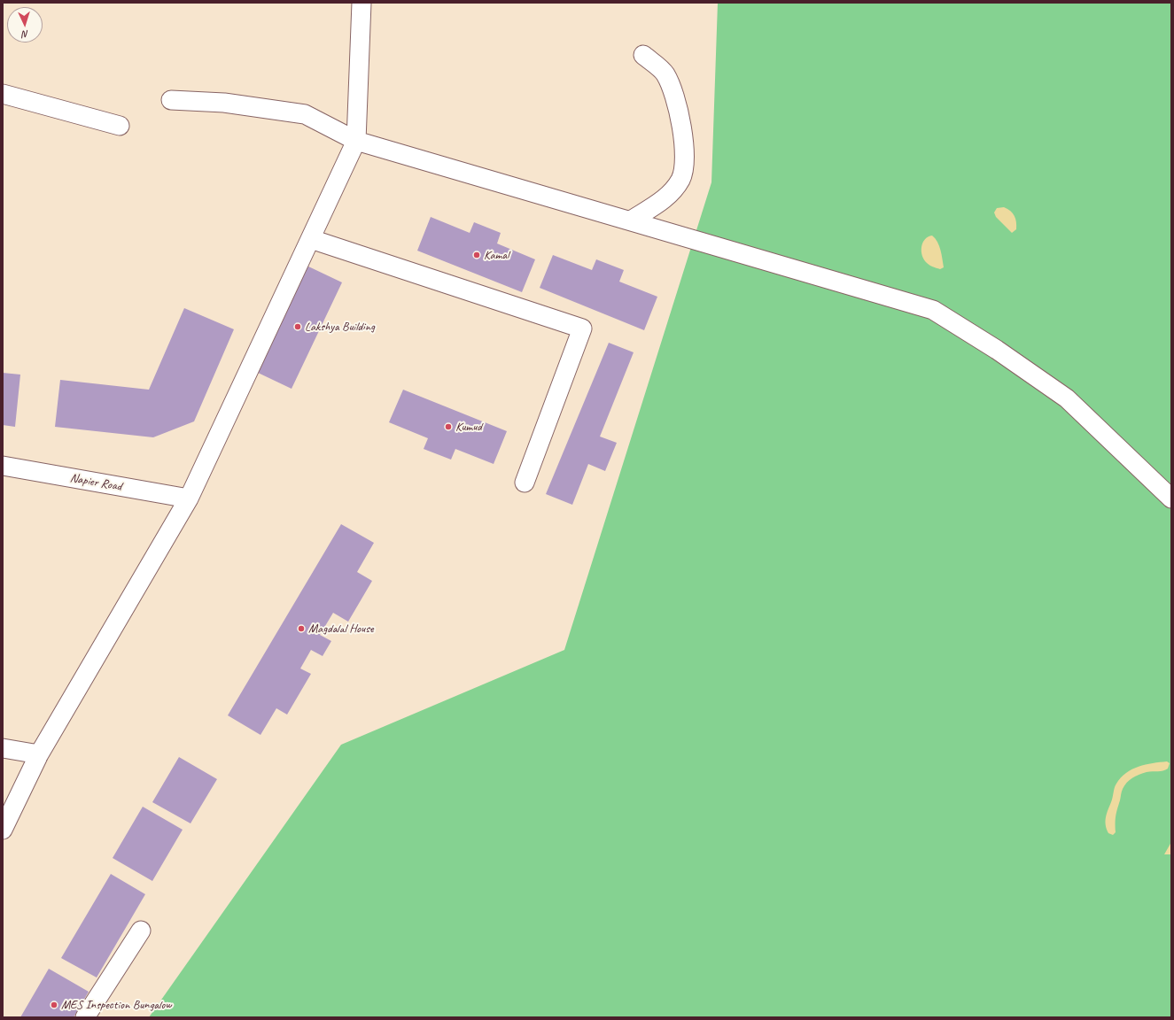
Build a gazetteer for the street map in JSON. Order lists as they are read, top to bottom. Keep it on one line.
{"streets":{"street":["Napier Road"]},"places":["Kamal","Lakshya Building","Kumud","Magdalal House","MES Inspection Bungalow"],"north":"bottom"}
